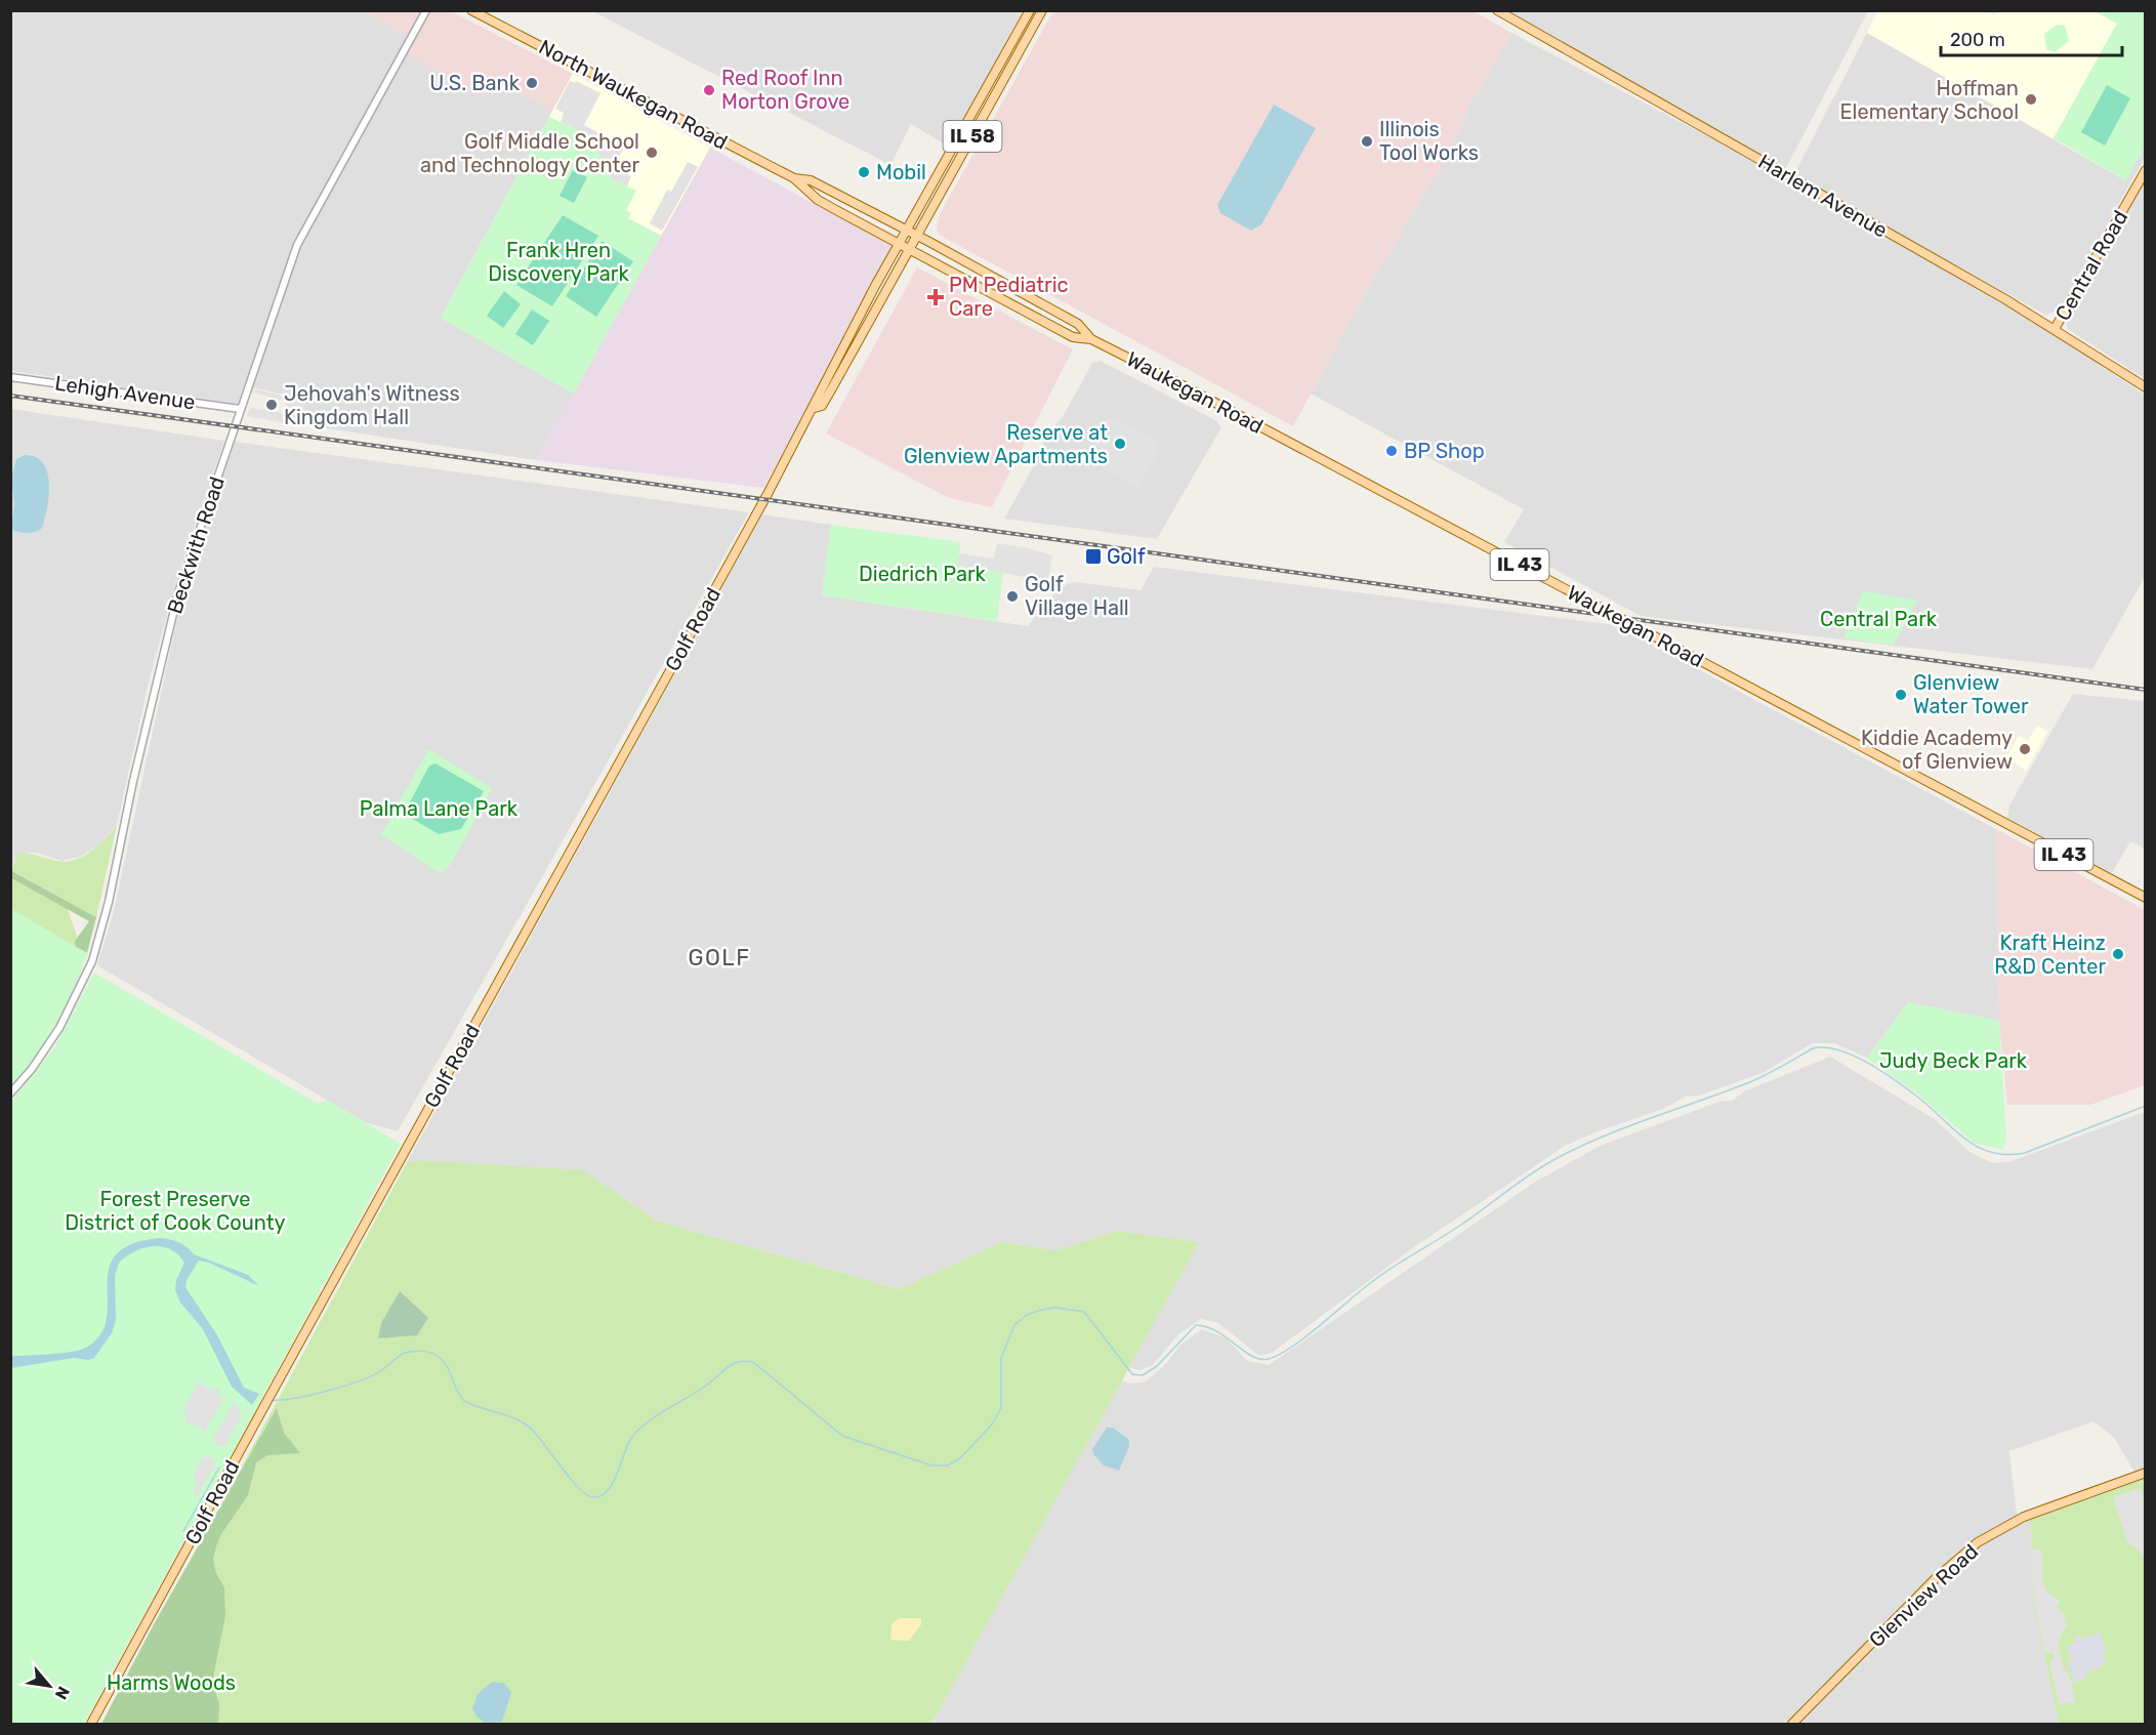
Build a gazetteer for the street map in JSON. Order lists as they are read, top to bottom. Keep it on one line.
{"streets":{"main road":["North Waukegan Road","IL 58","Harlem Avenue","Central Road","Waukegan Road","IL 43","Golf Road","Glenview Road"],"street":["Lehigh Avenue","Beckwith Road"]},"crossings":[["North Waukegan Road","Waukegan Road"],["North Waukegan Road","Golf Road"],["Harlem Avenue","Central Road"],["Lehigh Avenue","Beckwith Road"],["Waukegan Road","Golf Road"]],"districts":["GOLF"],"parks":["Frank Hren Discovery Park","Diedrich Park","Central Park","Palma Lane Park","Judy Beck Park","Forest Preserve District of Cook County","Harms Woods"],"places":{"other":["U.S. Bank","Red Roof Inn Morton Grove","Hoffman Elementary School","Illinois Tool Works","Golf Middle School and Technology Center","Mobil","Jehovah's Witness Kingdom Hall","Reserve at Glenview Apartments","BP Shop","Golf Village Hall","Glenview Water Tower","Kiddie Academy of Glenview","Kraft Heinz R&D Center"],"health":["PM Pediatric Care"],"transit":["Golf"]},"scale_bar":"200 m","north":"bottom right"}
